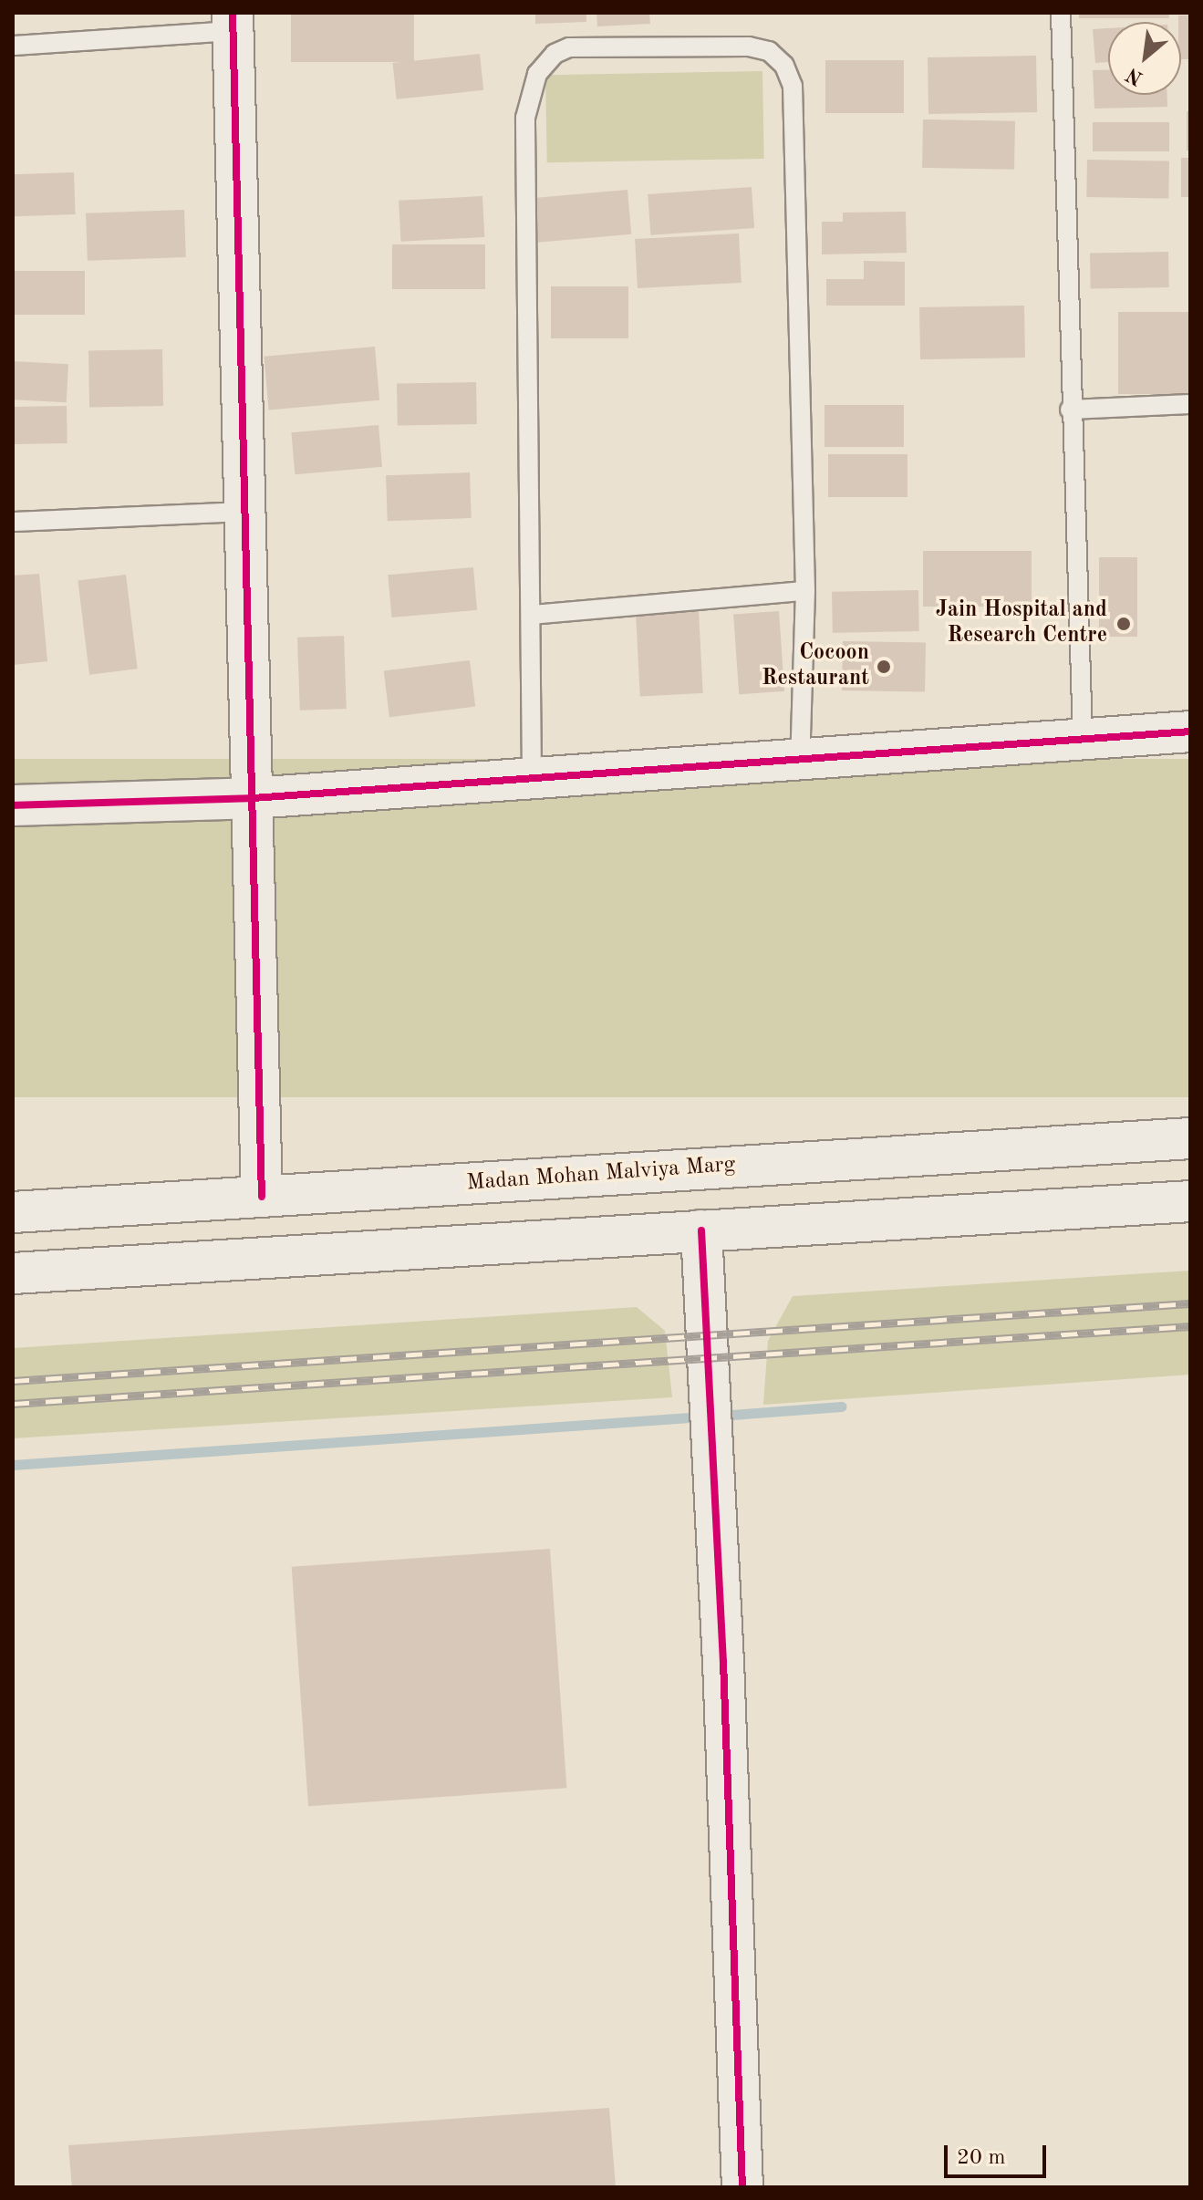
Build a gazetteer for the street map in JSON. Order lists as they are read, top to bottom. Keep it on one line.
{"streets":{"street":["Madan Mohan Malviya Marg"]},"places":["Jain Hospital and Research Centre","Cocoon Restaurant"],"scale_bar":"20 m","north":"bottom left"}
